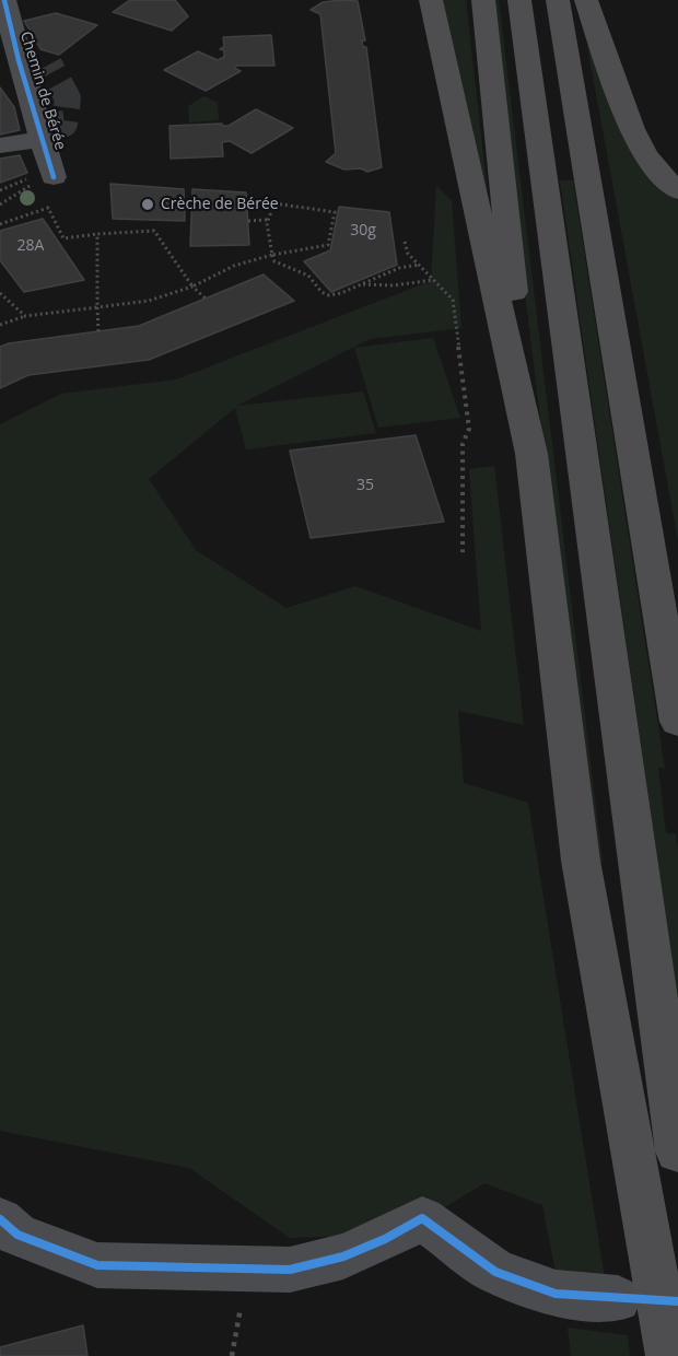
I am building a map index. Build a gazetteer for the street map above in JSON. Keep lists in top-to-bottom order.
{
  "streets": {
    "street": ["Chemin de Bérée"]
  },
  "places": ["Crèche de Bérée"],
  "house_numbers": ["30g", "28A", "35"]
}
